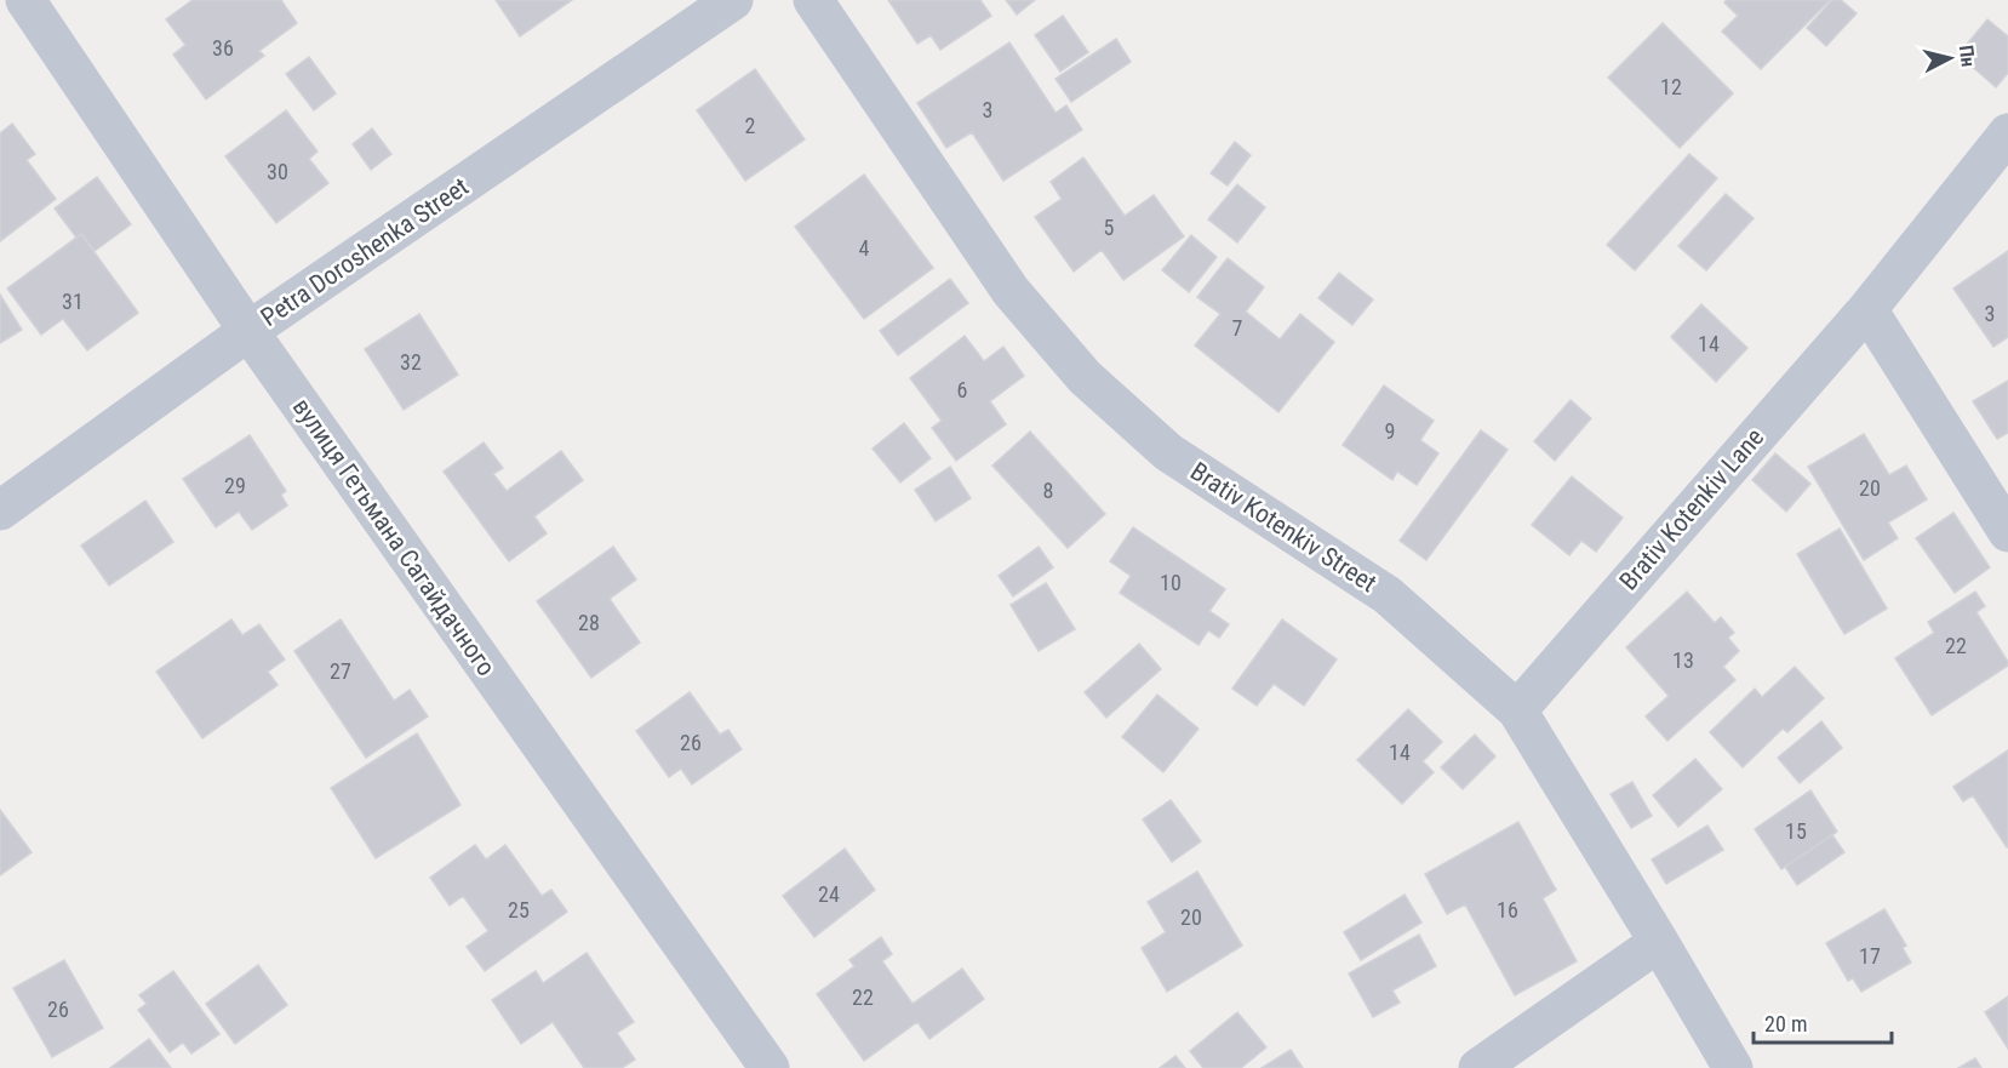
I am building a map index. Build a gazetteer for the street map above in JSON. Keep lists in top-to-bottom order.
{
  "streets": {
    "street": [
      "Petra Doroshenka Street",
      "Brativ Kotenkiv Lane",
      "Brativ Kotenkiv Street",
      "вулиця Гетьмана Сагайдачного"
    ]
  },
  "crossings": [
    ["Petra Doroshenka Street", "вулиця Гетьмана Сагайдачного"],
    ["Brativ Kotenkiv Lane", "Brativ Kotenkiv Street"]
  ],
  "house_numbers": [
    "36",
    "12",
    "3",
    "2",
    "30",
    "5",
    "4",
    "31",
    "3",
    "7",
    "14",
    "32",
    "6",
    "9",
    "29",
    "20",
    "8",
    "10",
    "28",
    "22",
    "13",
    "27",
    "26",
    "14",
    "15",
    "24",
    "25",
    "16",
    "20",
    "17",
    "22",
    "26"
  ],
  "scale_bar": "20 m",
  "north": "right"
}
